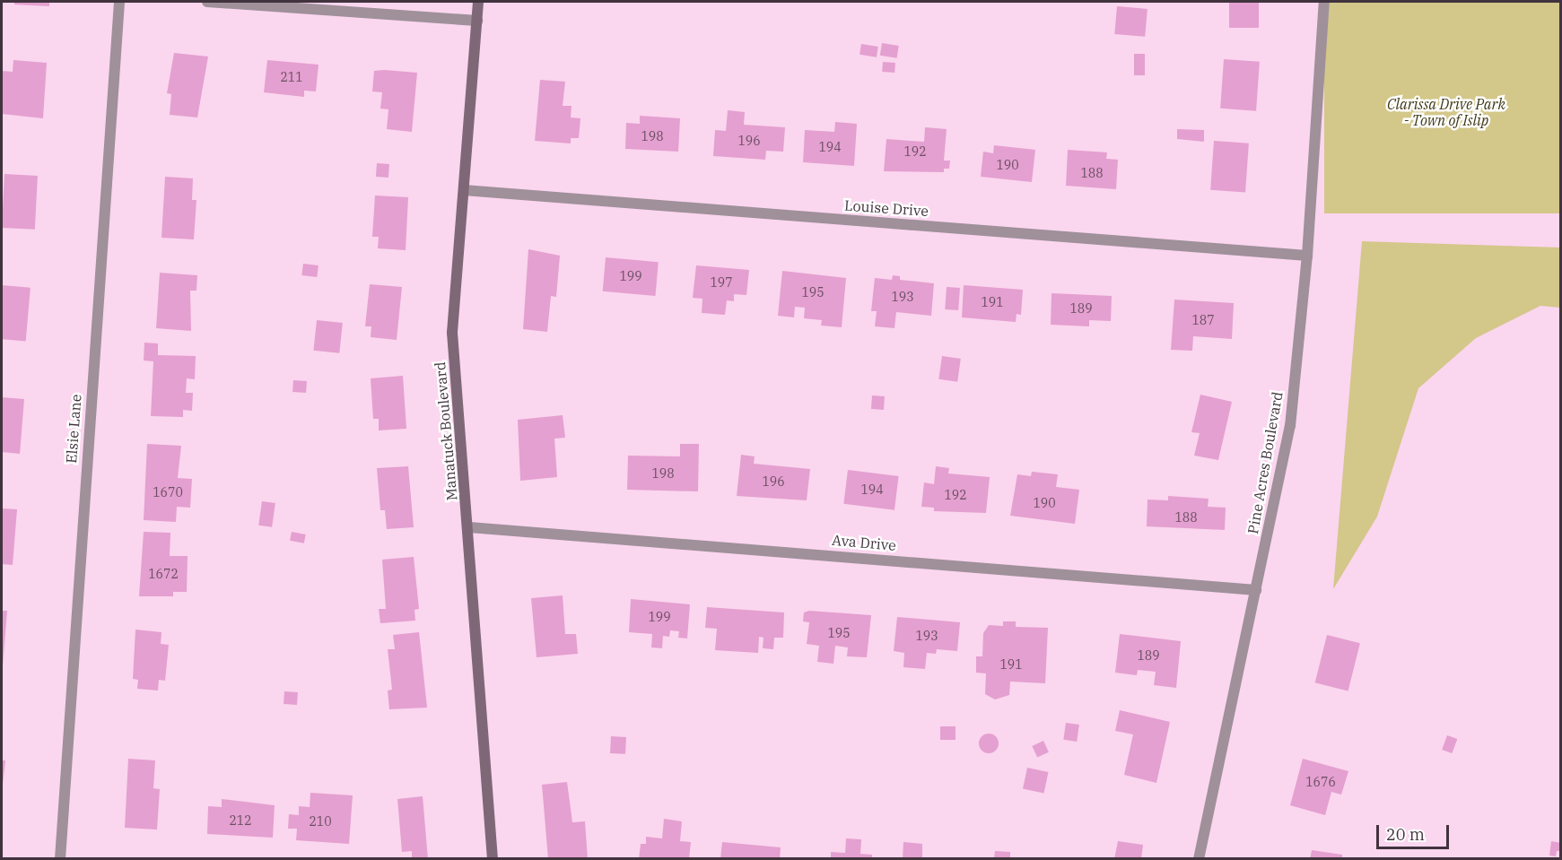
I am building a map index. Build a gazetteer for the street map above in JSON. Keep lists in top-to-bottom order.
{
  "streets": {
    "street": [
      "Louise Drive",
      "Elsie Lane",
      "Manatuck Boulevard",
      "Pine Acres Boulevard",
      "Ava Drive"
    ]
  },
  "crossings": [
    ["Louise Drive", "Manatuck Boulevard"],
    ["Louise Drive", "Pine Acres Boulevard"],
    ["Manatuck Boulevard", "Ava Drive"],
    ["Pine Acres Boulevard", "Ava Drive"]
  ],
  "parks": ["Clarissa Drive Park - Town of Islip"],
  "house_numbers": [
    "211",
    "198",
    "196",
    "194",
    "192",
    "190",
    "188",
    "199",
    "197",
    "195",
    "193",
    "191",
    "189",
    "187",
    "198",
    "196",
    "194",
    "1670",
    "192",
    "190",
    "188",
    "1672",
    "199",
    "195",
    "193",
    "189",
    "191",
    "1676",
    "212",
    "210"
  ],
  "scale_bar": "20 m"
}
